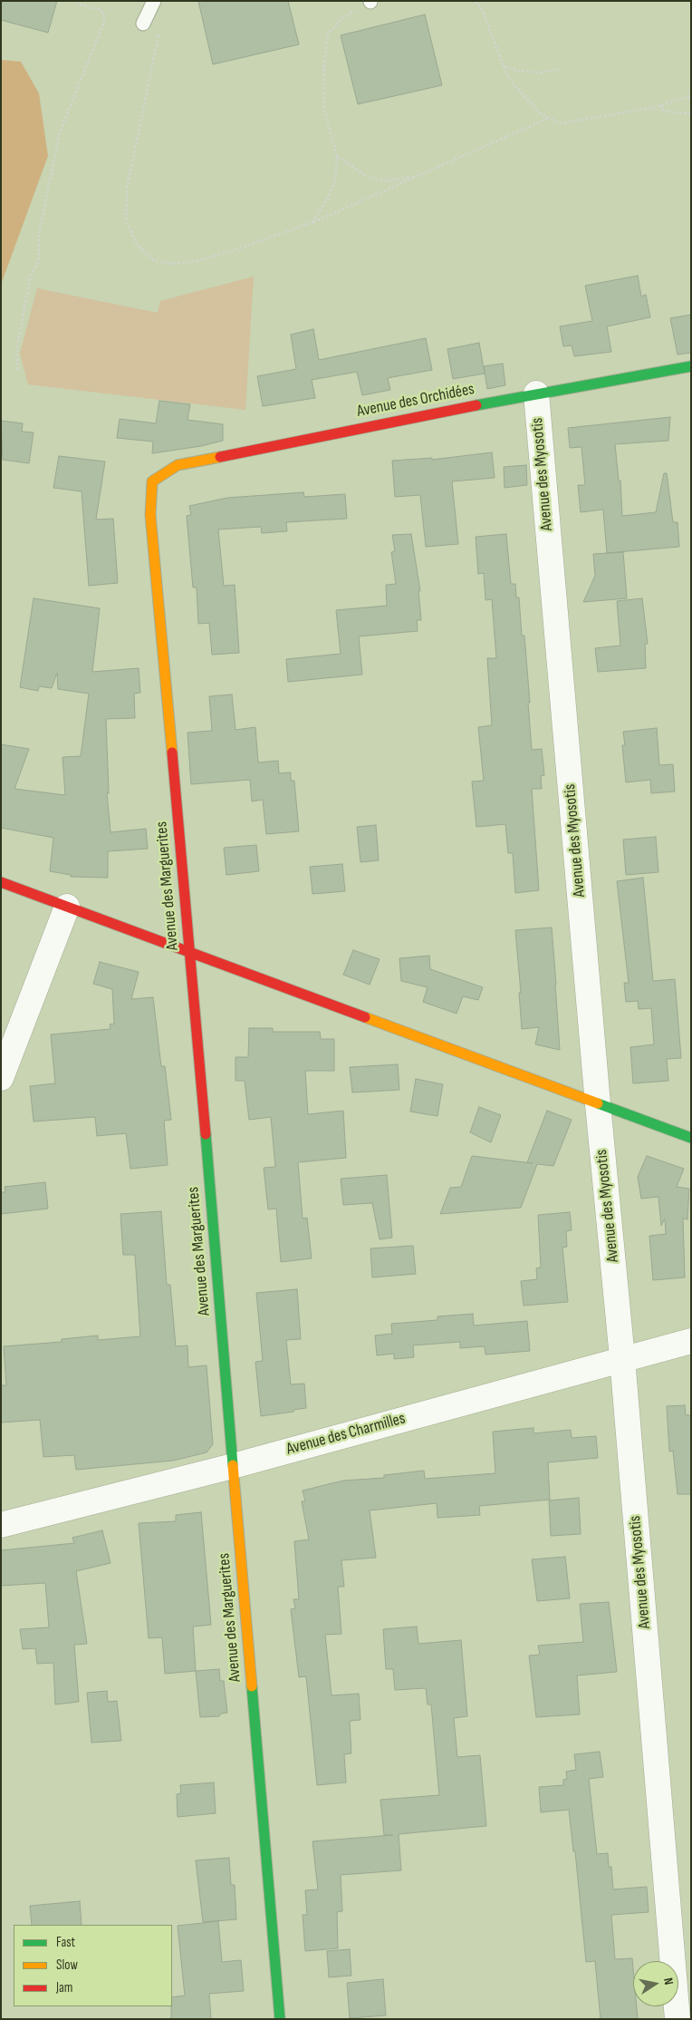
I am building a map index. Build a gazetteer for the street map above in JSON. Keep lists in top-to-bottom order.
{
  "streets": {
    "street": [
      "Avenue des Orchidées",
      "Avenue des Myosotis",
      "Avenue des Marguerites",
      "Avenue des Charmilles"
    ]
  },
  "crossings": [
    ["Avenue des Orchidées", "Avenue des Myosotis"],
    ["Avenue des Orchidées", "Avenue des Marguerites"],
    ["Avenue des Myosotis", "Avenue des Charmilles"],
    ["Avenue des Marguerites", "Avenue des Charmilles"]
  ],
  "legend": ["Fast", "Slow", "Jam"],
  "north": "right"
}
